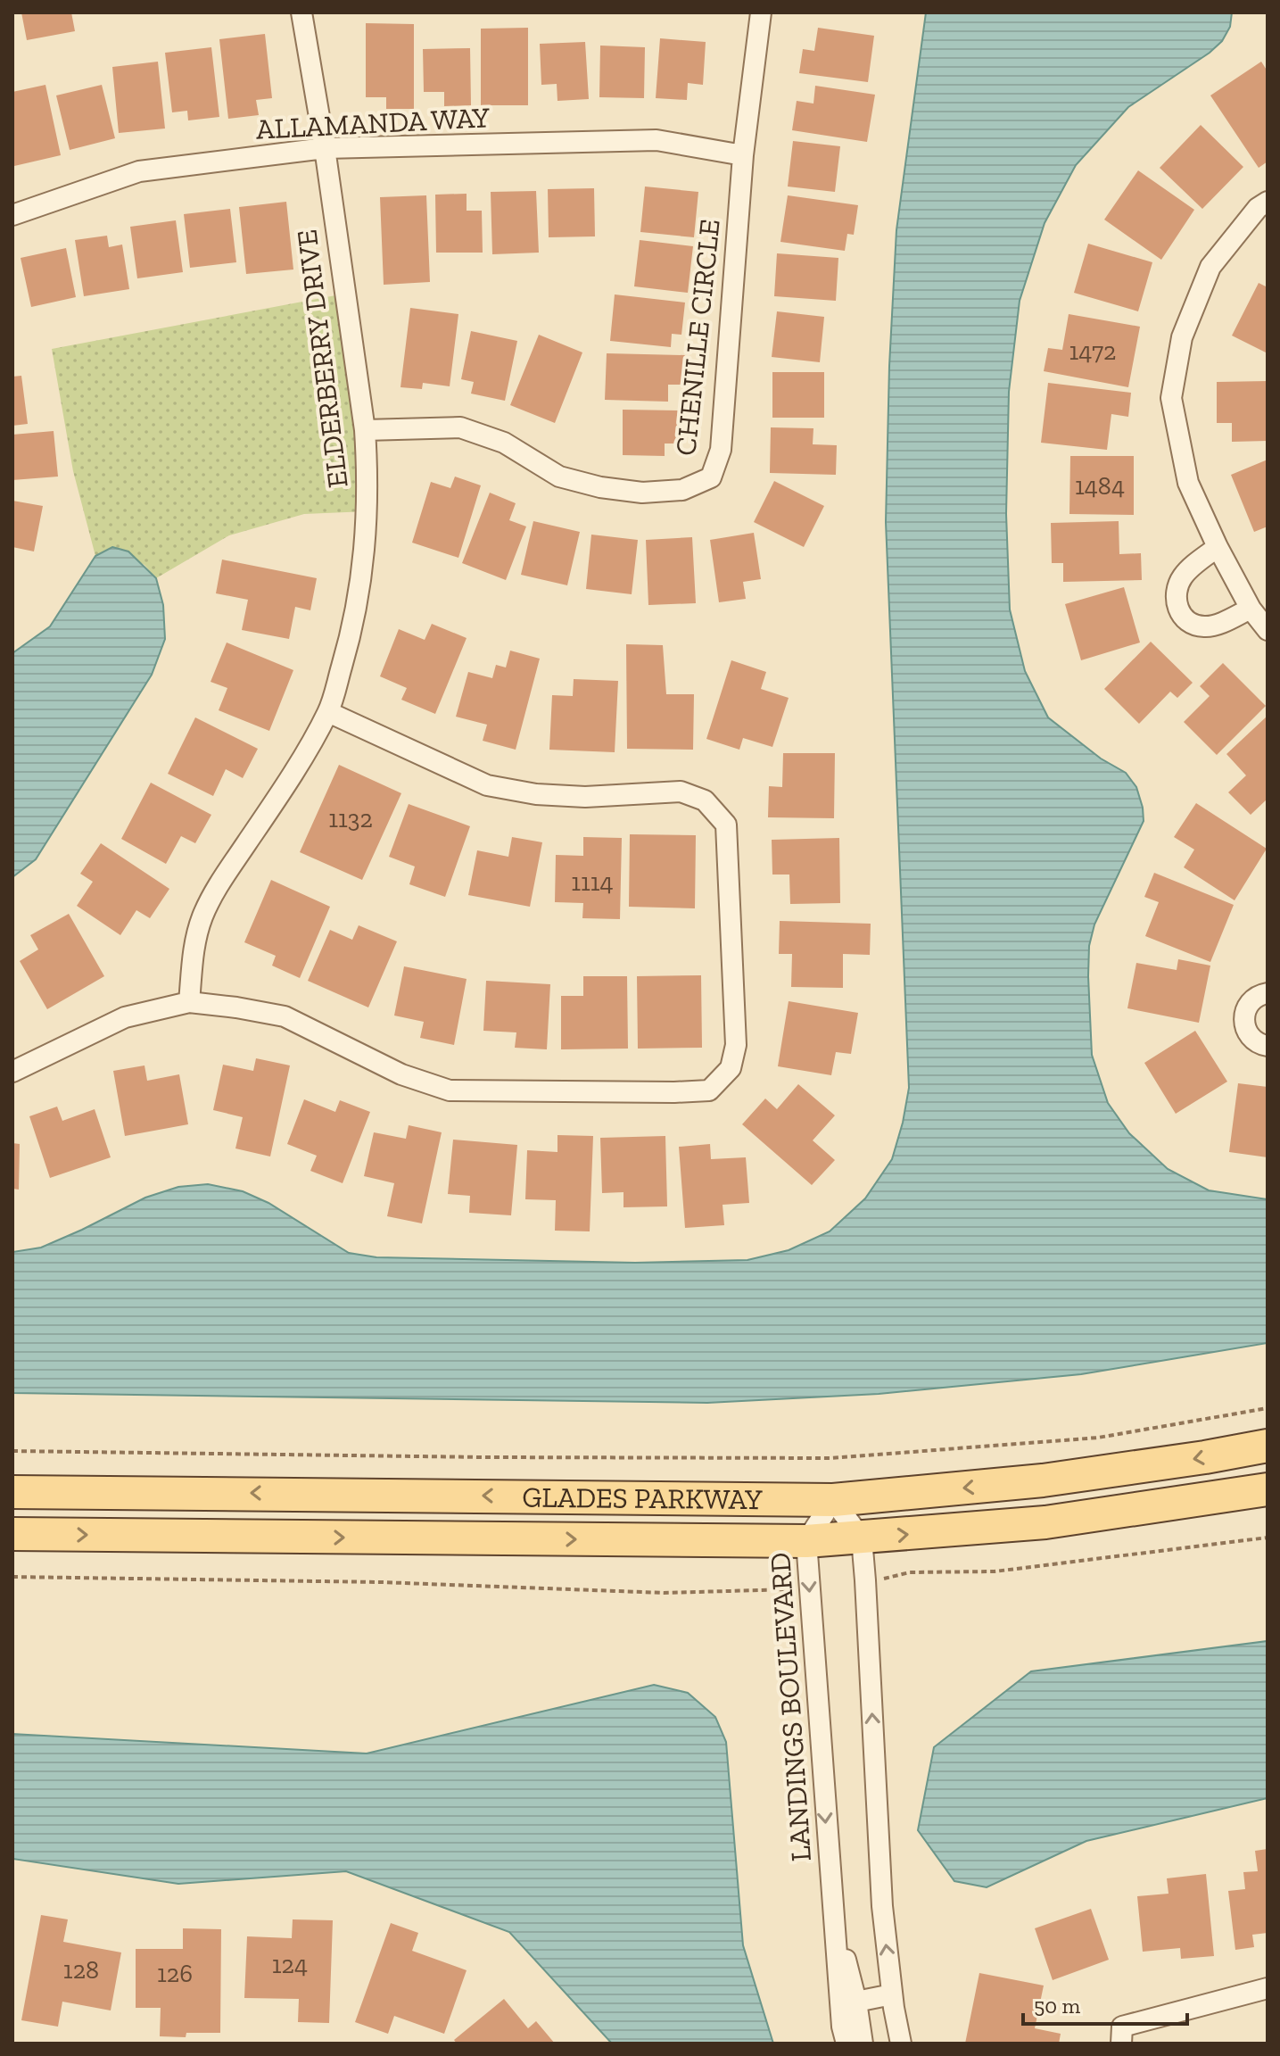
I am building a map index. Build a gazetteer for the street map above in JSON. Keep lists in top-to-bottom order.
{
  "streets": {
    "main road": ["GLADES PARKWAY"],
    "street": [
      "ALLAMANDA WAY",
      "CHENILLE CIRCLE",
      "ELDERBERRY DRIVE",
      "LANDINGS BOULEVARD"
    ]
  },
  "crossings": [
    ["ALLAMANDA WAY", "CHENILLE CIRCLE"],
    ["ALLAMANDA WAY", "ELDERBERRY DRIVE"],
    ["CHENILLE CIRCLE", "ELDERBERRY DRIVE"],
    ["GLADES PARKWAY", "LANDINGS BOULEVARD"]
  ],
  "house_numbers": [
    "1472",
    "1484",
    "1132",
    "1114",
    "124",
    "128",
    "126"
  ],
  "scale_bar": "50 m"
}
